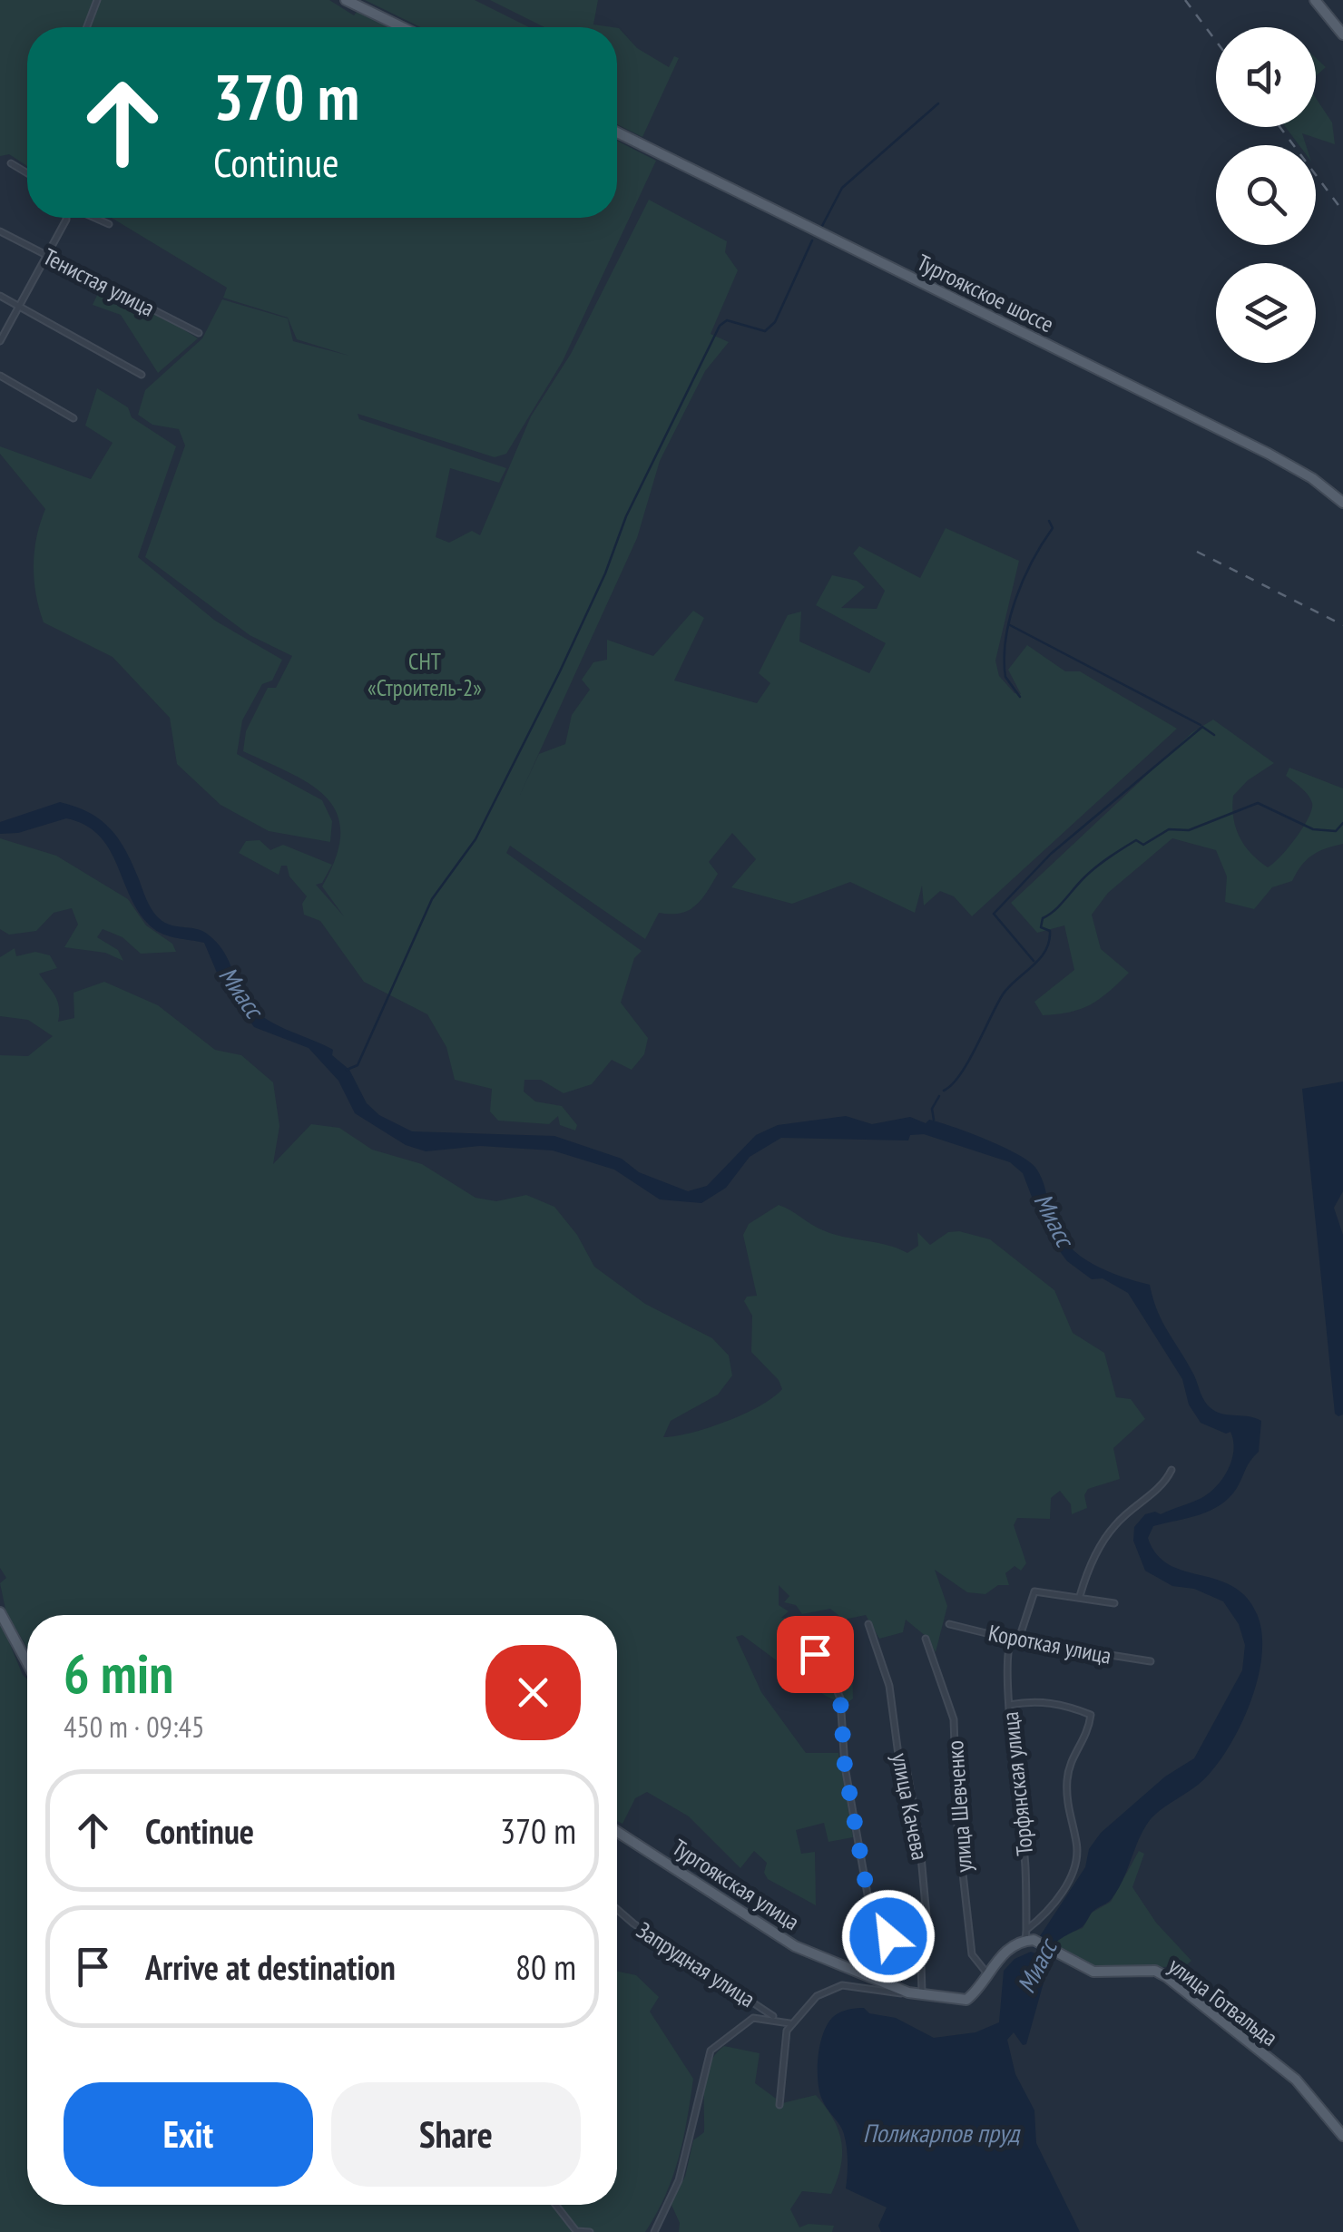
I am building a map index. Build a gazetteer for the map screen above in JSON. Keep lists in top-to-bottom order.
{
  "streets": {
    "main road": ["Тургоякское шоссе", "Тургоякская улица", "улица Готвальда"],
    "street": [
      "Тенистая улица",
      "Короткая улица",
      "Торфянская улица",
      "улица Качева",
      "улица Шевченко",
      "Запрудная улица"
    ]
  },
  "crossings": [
    ["Короткая улица", "Торфянская улица"],
    ["Торфянская улица", "Тургоякская улица"],
    ["Торфянская улица", "улица Готвальда"],
    ["улица Качева", "Тургоякская улица"],
    ["улица Шевченко", "Тургоякская улица"],
    ["Тургоякская улица", "улица Готвальда"]
  ],
  "water": ["Миасс", "Поликарпов пруд"],
  "parks": ["СНТ «Строитель-2»"],
  "page": {
    "turn": ["370 m", "Continue"],
    "heading": ["6 min", "450 m · 09:45"],
    "list": [
      {
        "name": "Continue",
        "value": "370 m"
      },
      {
        "name": "Arrive at destination",
        "value": "80 m"
      }
    ],
    "buttons": ["Exit", "Share"]
  }
}
